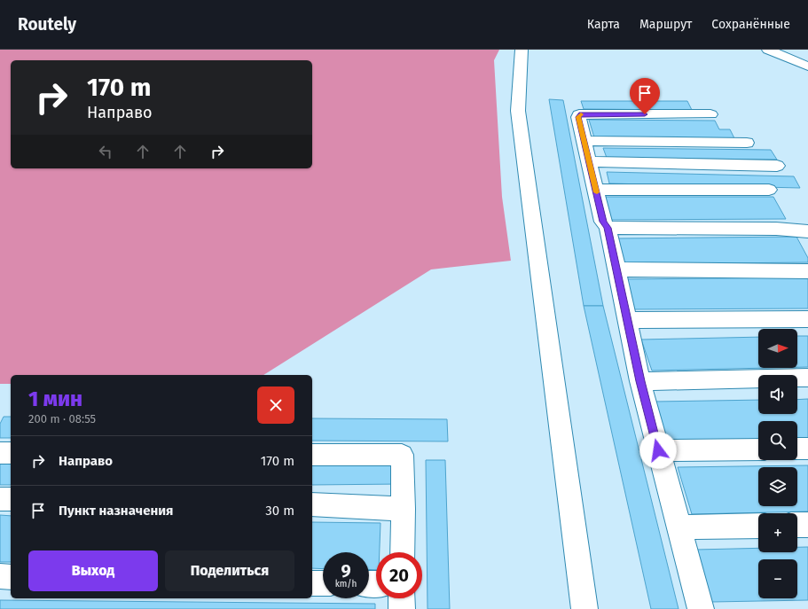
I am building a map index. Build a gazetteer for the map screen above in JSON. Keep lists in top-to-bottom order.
{
  "north": "right",
  "page": {
    "header": "Routely",
    "nav": ["Карта", "Маршрут", "Сохранённые"],
    "turn": ["170 m", "Направо"],
    "map_buttons": ["+", "−"],
    "heading": ["1 мин", "200 m · 08:55"],
    "list": [
      {
        "name": "Направо",
        "value": "170 m"
      },
      {
        "name": "Пункт назначения",
        "value": "30 m"
      }
    ],
    "buttons": ["Выход", "Поделиться"],
    "speed": "9 km/h",
    "limit": "20"
  }
}
